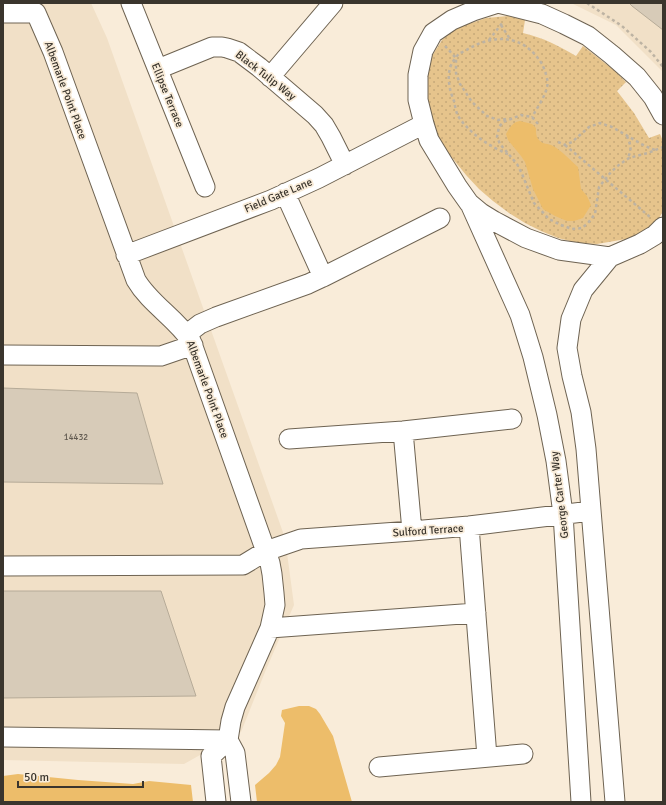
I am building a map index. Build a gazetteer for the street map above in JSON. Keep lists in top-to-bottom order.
{
  "streets": {
    "street": [
      "Black Tulip Way",
      "Albemarle Point Place",
      "Ellipse Terrace",
      "Field Gate Lane",
      "George Carter Way",
      "Sulford Terrace"
    ]
  },
  "crossings": [
    ["Black Tulip Way", "Ellipse Terrace"],
    ["Black Tulip Way", "Field Gate Lane"],
    ["Albemarle Point Place", "Field Gate Lane"],
    ["Albemarle Point Place", "Sulford Terrace"],
    ["Field Gate Lane", "George Carter Way"],
    ["George Carter Way", "Sulford Terrace"]
  ],
  "house_numbers": ["14432"],
  "scale_bar": "50 m"
}
